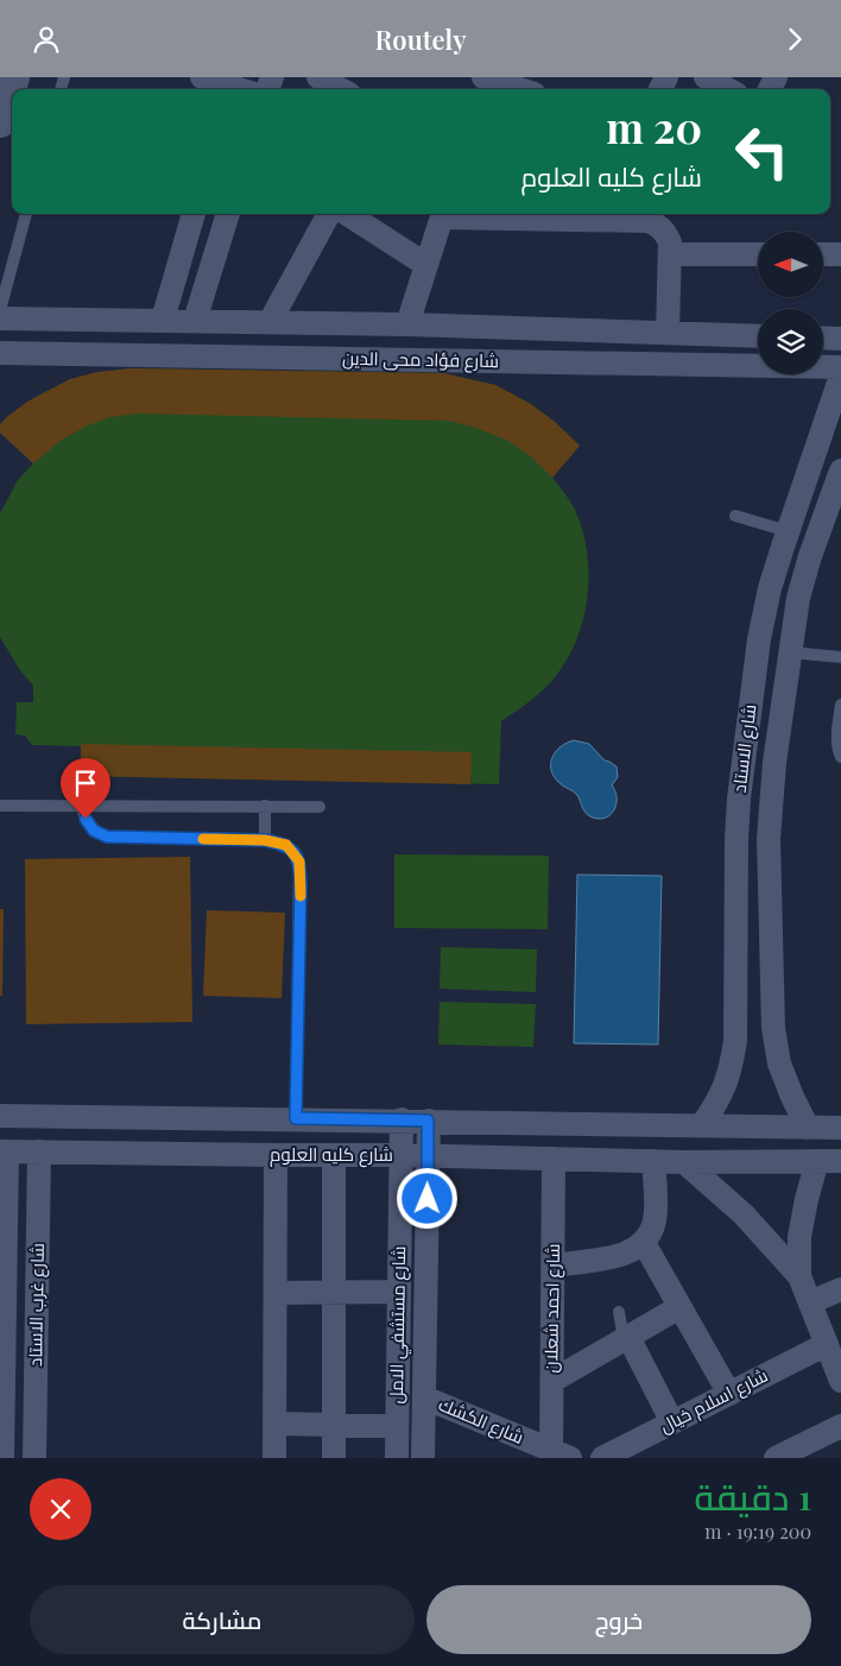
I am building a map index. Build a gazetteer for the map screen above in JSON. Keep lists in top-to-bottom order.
{
  "streets": {
    "street": [
      "شارع فؤاد محى الدين",
      "شارع الاستاد",
      "شارع كليه العلوم",
      "شارع غرب الاستاد",
      "شارع احمد شعلان",
      "شارع مستشفي الامل",
      "شارع اسلام خيال",
      "شارع الكشك"
    ]
  },
  "crossings": [
    ["شارع الاستاد", "شارع كليه العلوم"],
    ["شارع كليه العلوم", "شارع غرب الاستاد"],
    ["شارع كليه العلوم", "شارع احمد شعلان"],
    ["شارع كليه العلوم", "شارع مستشفي الامل"],
    ["شارع احمد شعلان", "شارع الكشك"],
    ["شارع مستشفي الامل", "شارع الكشك"]
  ],
  "north": "left",
  "page": {
    "header": "Routely",
    "turn": ["20 m", "شارع كليه العلوم"],
    "heading": ["1 دقيقة", "200 m · 19:19"],
    "buttons": ["خروج", "مشاركة"]
  }
}
